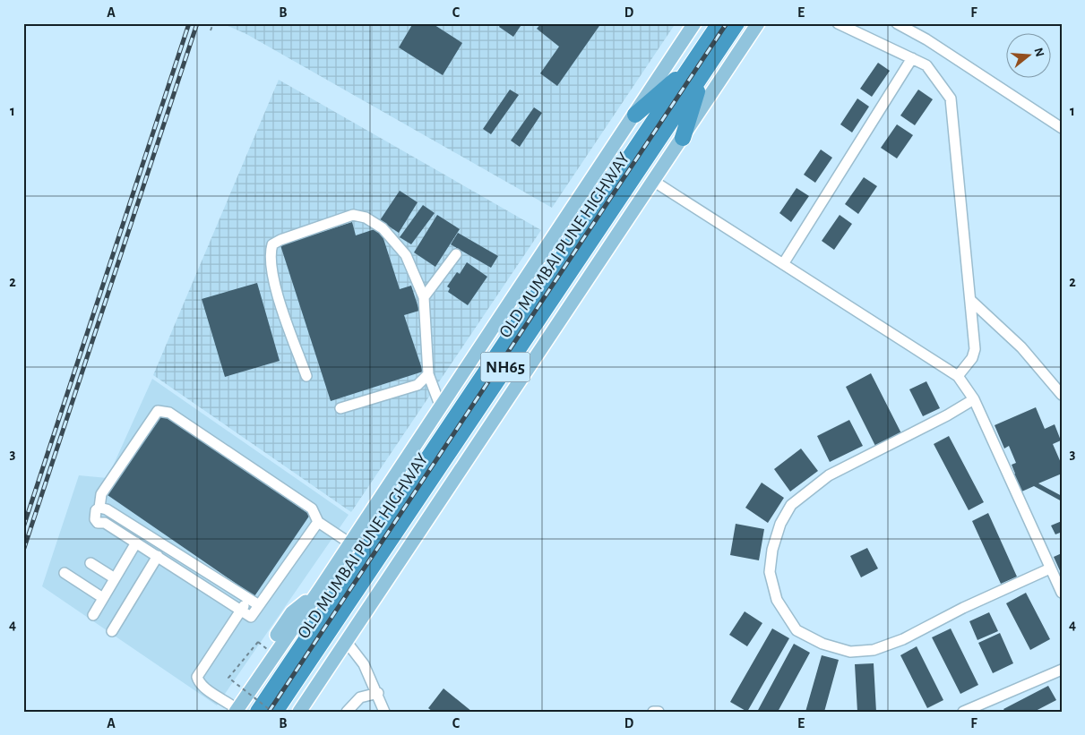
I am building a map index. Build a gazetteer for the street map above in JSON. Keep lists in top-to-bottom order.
{
  "streets": {
    "highway": ["OLD MUMBAI PUNE HIGHWAY", "NH65"]
  },
  "north": "right",
  "grid": {
    "columns": [
      "A",
      "B",
      "C",
      "D",
      "E",
      "F"
    ],
    "rows": [
      "1",
      "2",
      "3",
      "4"
    ]
  }
}
